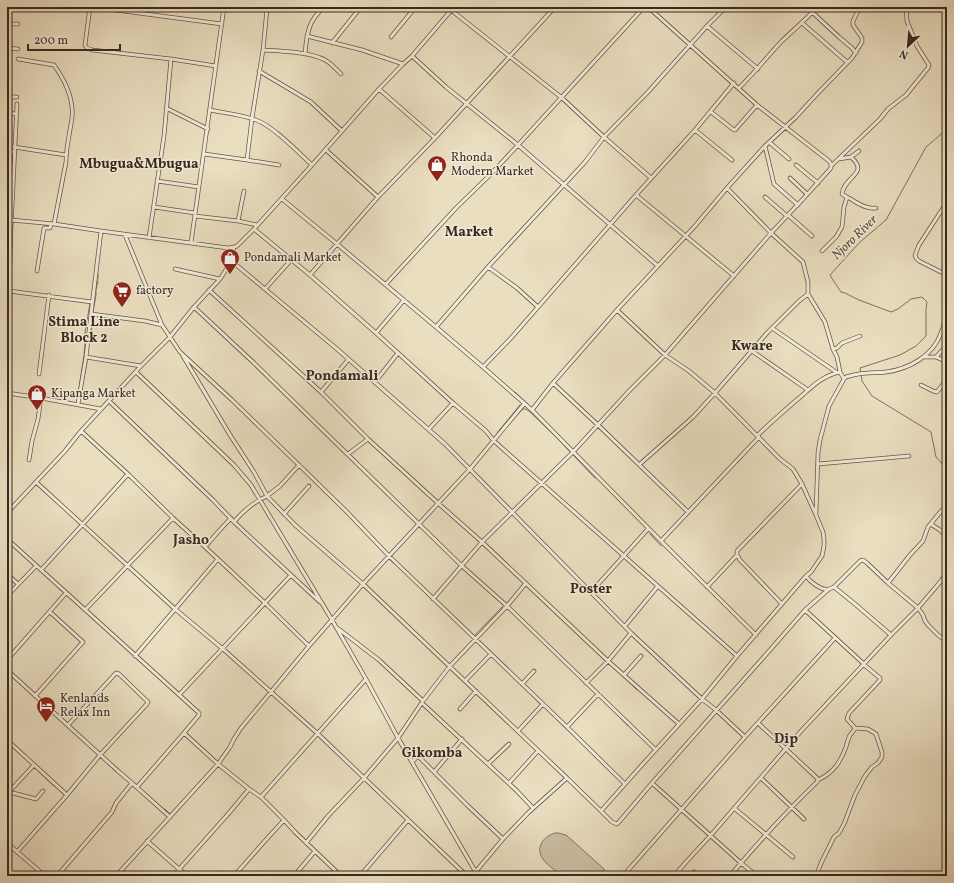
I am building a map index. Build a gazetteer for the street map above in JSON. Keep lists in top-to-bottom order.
{
  "districts": [
    "Mbugua&Mbugua",
    "Market",
    "Stima Line Block 2",
    "Kware",
    "Pondamali",
    "Jasho",
    "Poster",
    "Dip",
    "Gikomba"
  ],
  "water": ["Njoro River"],
  "places": {
    "shop": ["Rhonda Modern Market", "Pondamali Market", "Kipanga Market"],
    "supermarket": ["factory"],
    "hotel": ["Kenlands Relax Inn"]
  },
  "scale_bar": "200 m",
  "north": "bottom left"
}
